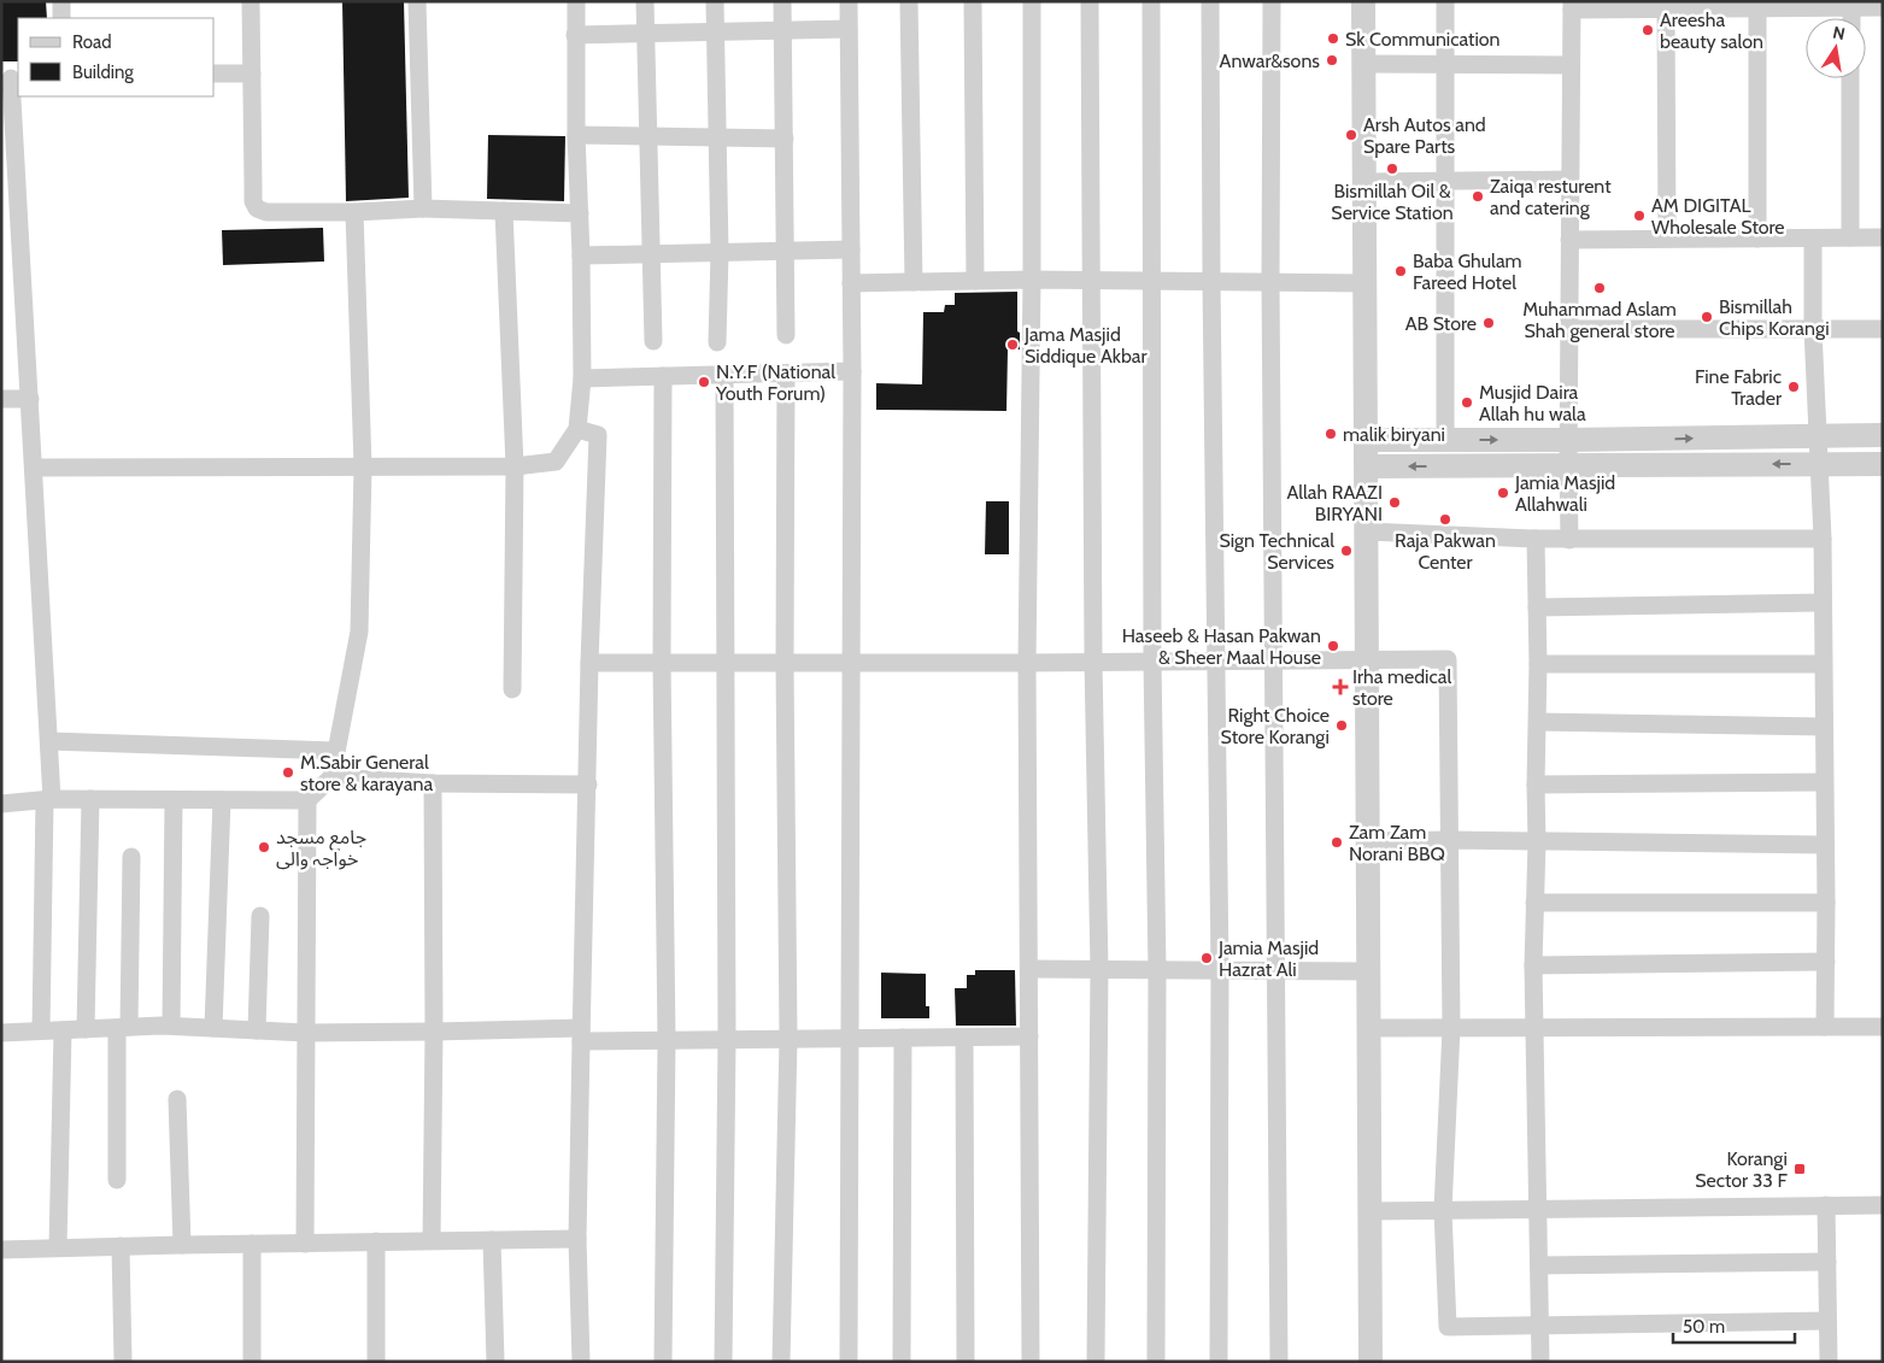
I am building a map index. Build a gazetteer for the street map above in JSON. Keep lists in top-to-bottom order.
{
  "places": {
    "other": [
      "Areesha beauty salon",
      "Sk Communication",
      "Anwar&sons",
      "Arsh Autos and Spare Parts",
      "Bismillah Oil & Service Station",
      "Zaiqa resturent and catering",
      "AM DIGITAL Wholesale Store",
      "Baba Ghulam Fareed Hotel",
      "Muhammad Aslam Shah general store",
      "Bismillah Chips Korangi",
      "AB Store",
      "Jama Masjid Siddique Akbar",
      "N.Y.F (National Youth Forum)",
      "Fine Fabric Trader",
      "Musjid Daira Allah hu wala",
      "malik biryani",
      "Jamia Masjid Allahwali",
      "Allah RAAZI BIRYANI",
      "Raja Pakwan Center",
      "Sign Technical Services",
      "Haseeb & Hasan Pakwan & Sheer Maal House",
      "Right Choice Store Korangi",
      "M.Sabir General store & karayana",
      "Zam Zam Norani BBQ",
      "جامع مسجد خواجہ والی",
      "Jamia Masjid Hazrat Ali"
    ],
    "health": ["Irha medical store"],
    "transit": ["Korangi Sector 33 F"]
  },
  "legend": ["Road", "Building"],
  "scale_bar": "50 m",
  "north": "top"
}
